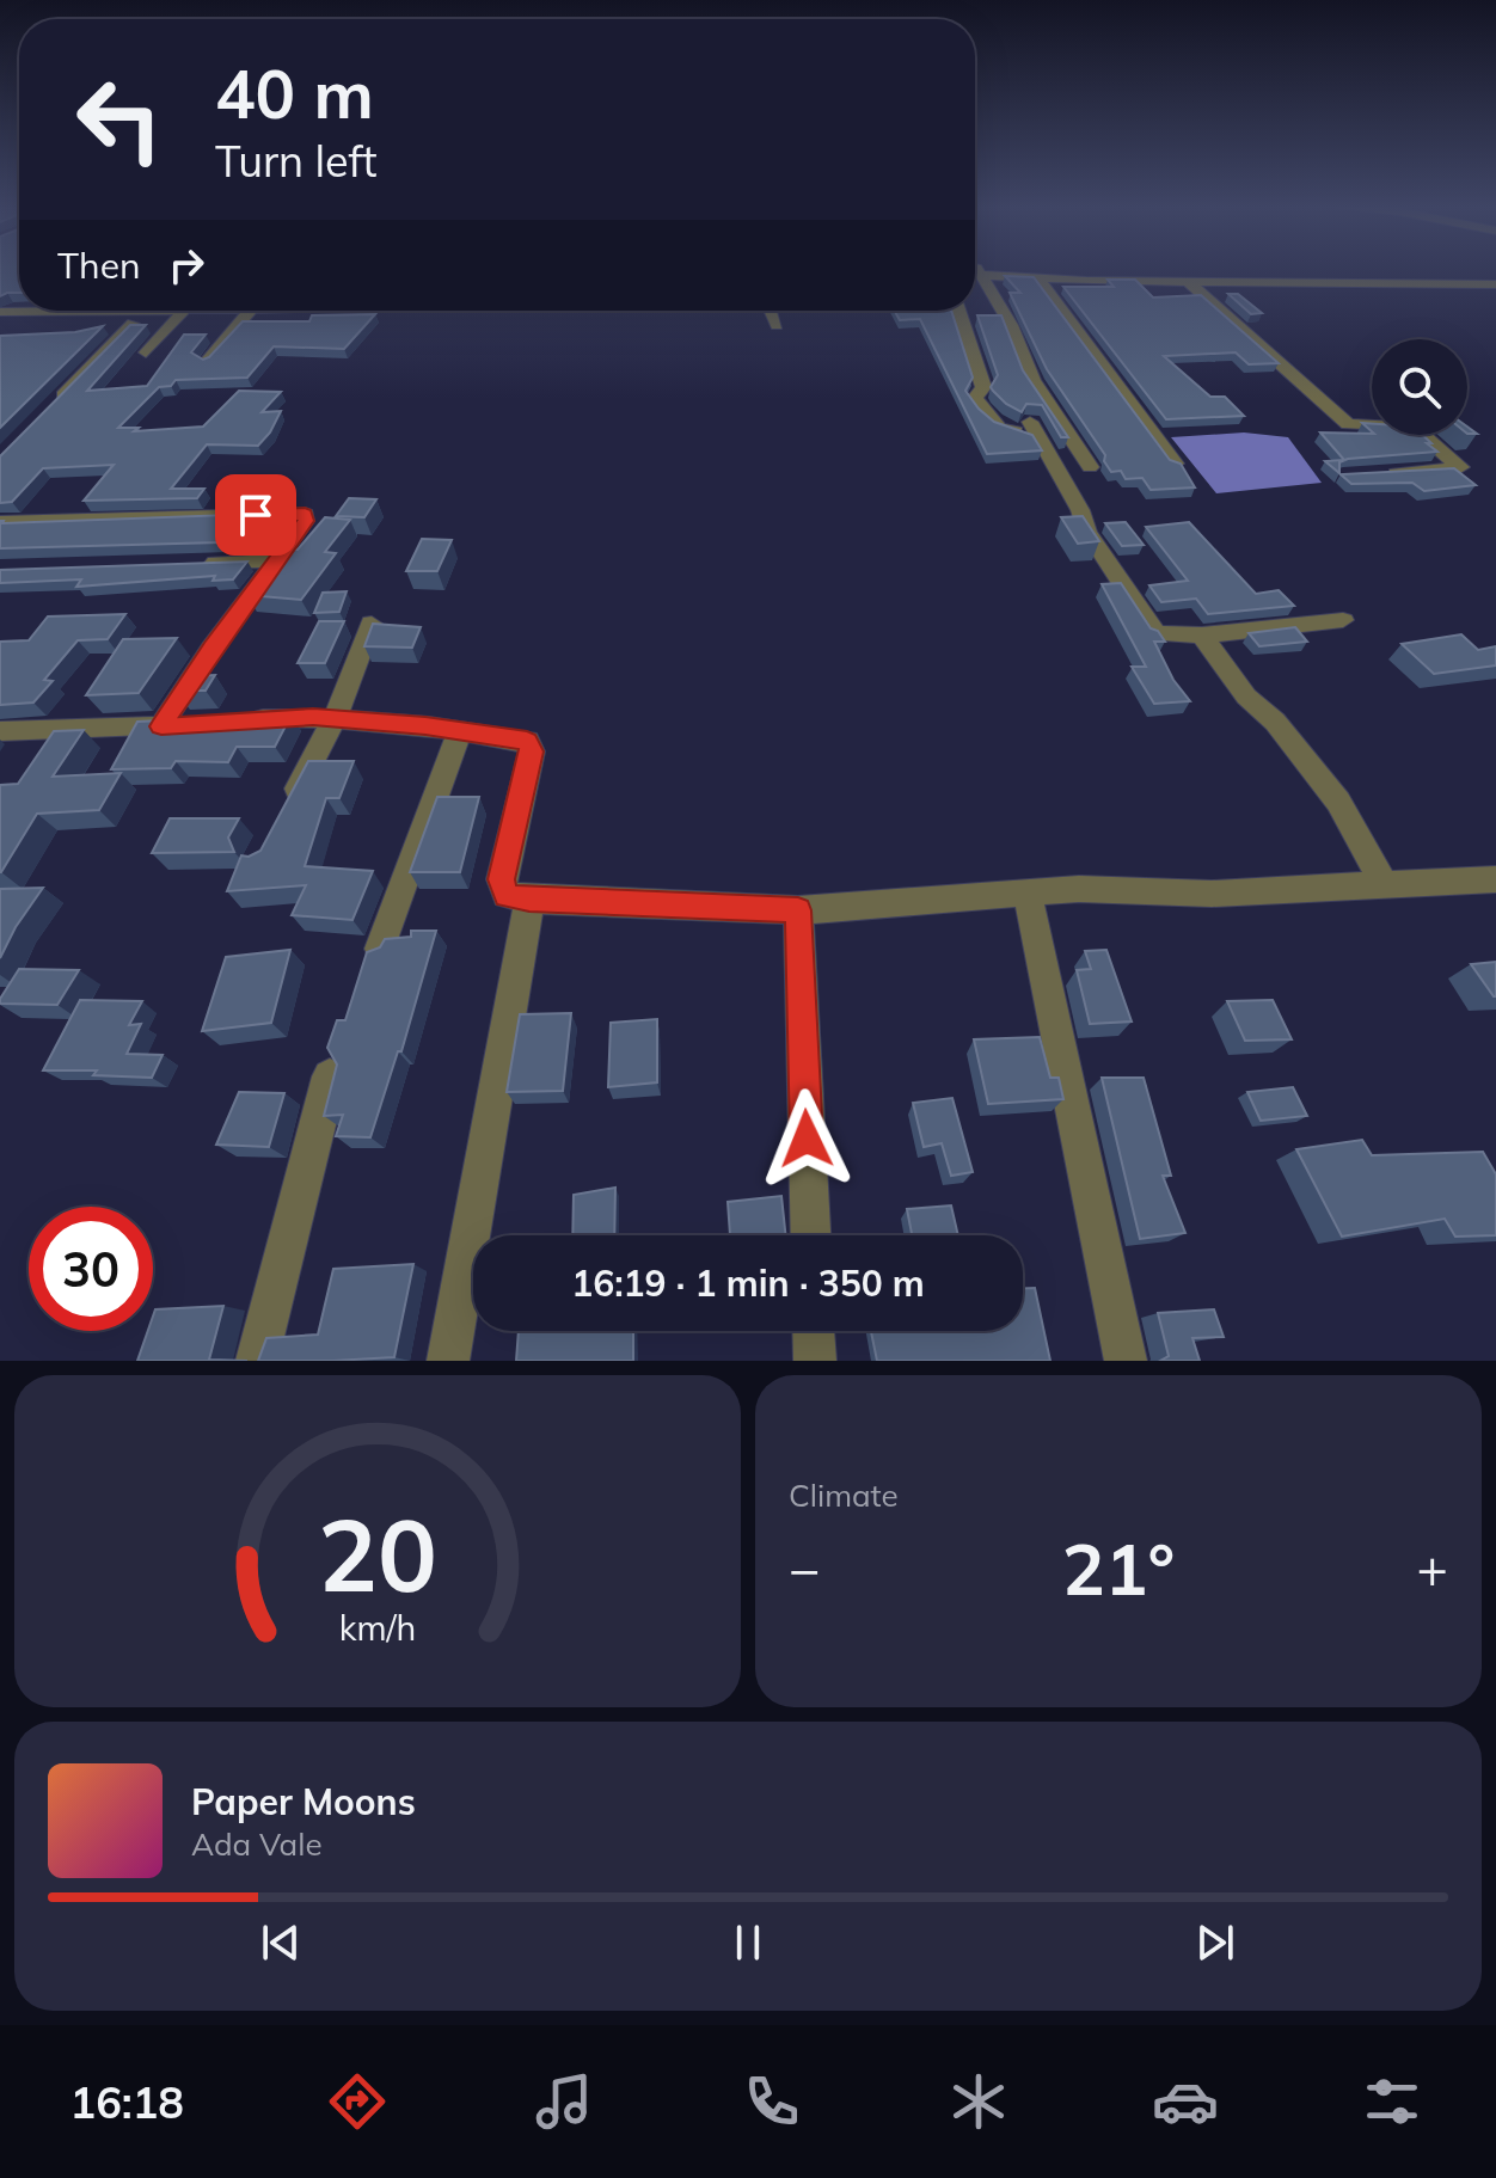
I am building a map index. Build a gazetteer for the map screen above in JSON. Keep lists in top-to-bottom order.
{
  "page": {
    "turn": ["40 m", "Turn left"],
    "then": "Then",
    "limit": "30",
    "trip": "16:19 · 1 min · 350 m",
    "tile": "Climate",
    "heat": ["−", "21°", "+"],
    "song": ["Paper Moons", "Ada Vale"],
    "tabs": "16:18",
    "gauge": ["20", "km/h"]
  }
}
